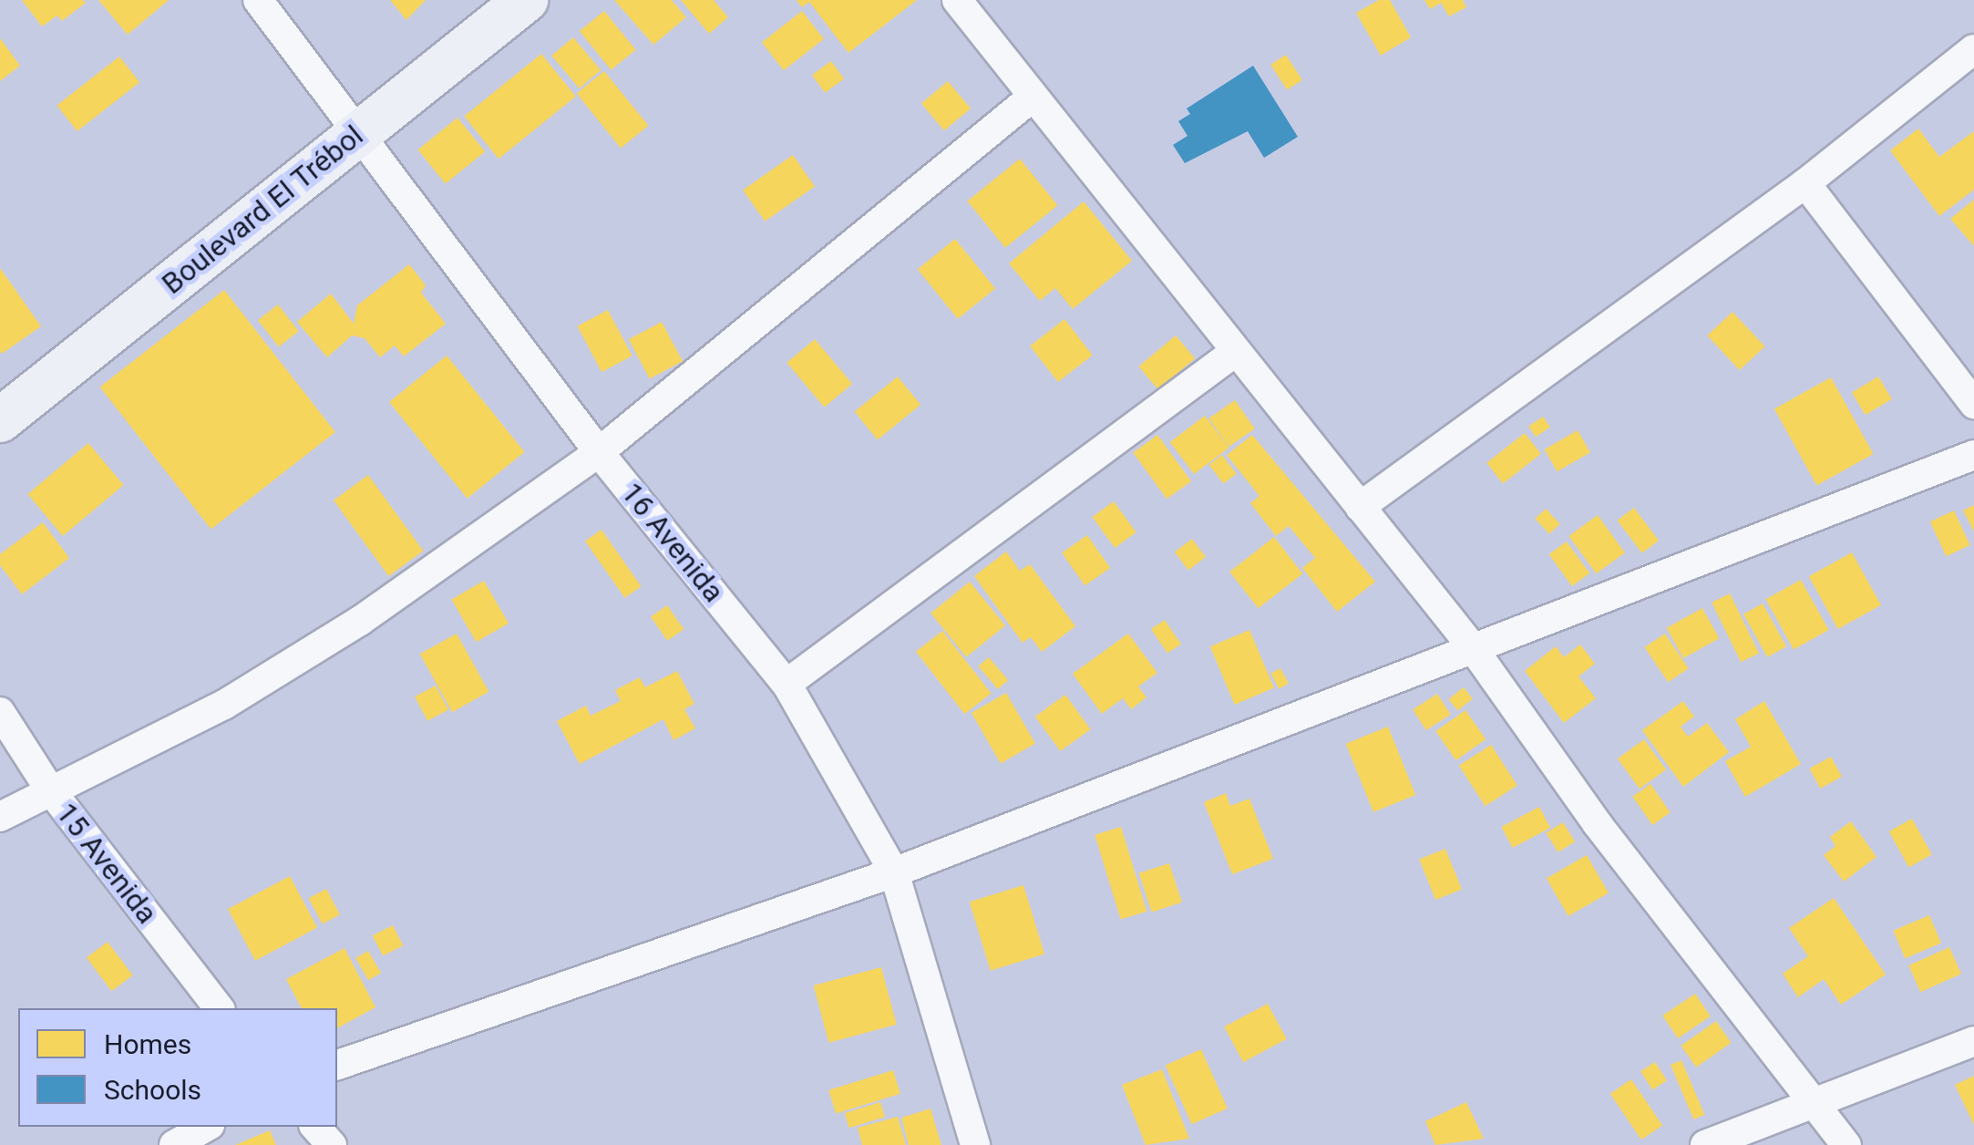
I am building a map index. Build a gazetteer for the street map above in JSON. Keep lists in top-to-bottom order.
{
  "streets": {
    "main road": ["Boulevard El Trébol"],
    "street": ["16 Avenida", "15 Avenida"]
  },
  "crossings": [
    ["Boulevard El Trébol", "16 Avenida"]
  ],
  "legend": ["Homes", "Schools"]
}
